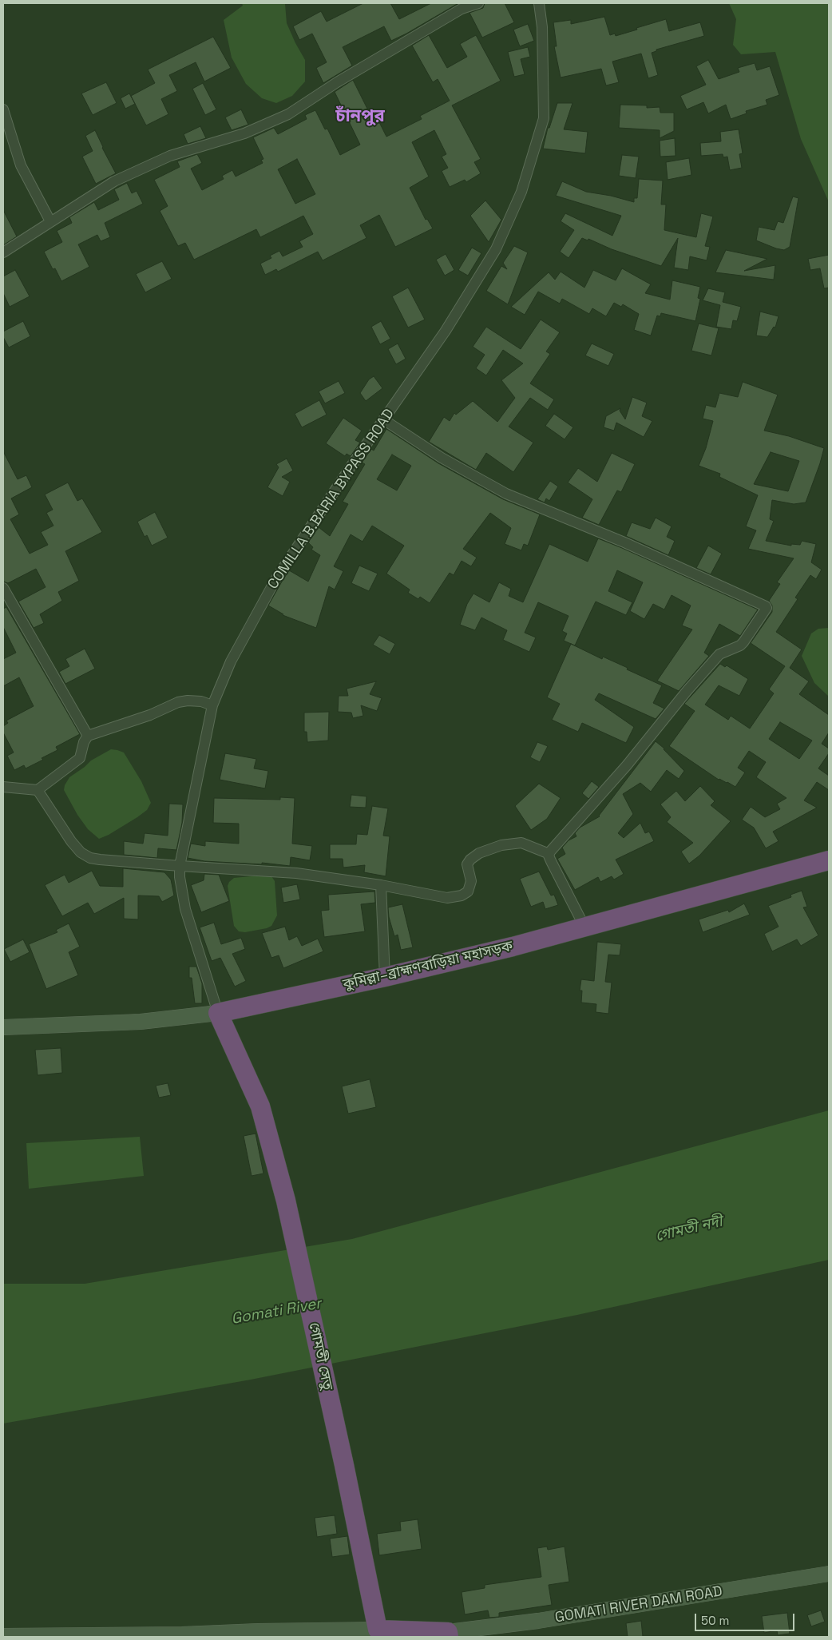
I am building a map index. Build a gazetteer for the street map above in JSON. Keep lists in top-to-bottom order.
{
  "streets": {
    "highway": ["কুমিল্লা–ব্রাহ্মণবাড়িয়া মহাসড়ক", "গোমতী সেতু"],
    "main road": ["GOMATI RIVER DAM ROAD"],
    "street": ["COMILLA B.BARIA BYPASS ROAD"]
  },
  "crossings": [
    ["COMILLA B.BARIA BYPASS ROAD", "কুমিল্লা–ব্রাহ্মণবাড়িয়া মহাসড়ক"],
    ["COMILLA B.BARIA BYPASS ROAD", "গোমতী সেতু"],
    ["কুমিল্লা–ব্রাহ্মণবাড়িয়া মহাসড়ক", "গোমতী সেতু"]
  ],
  "districts": ["চাঁনপুর"],
  "water": ["গোমতী নদী", "Gomati River"],
  "scale_bar": "50 m"
}
